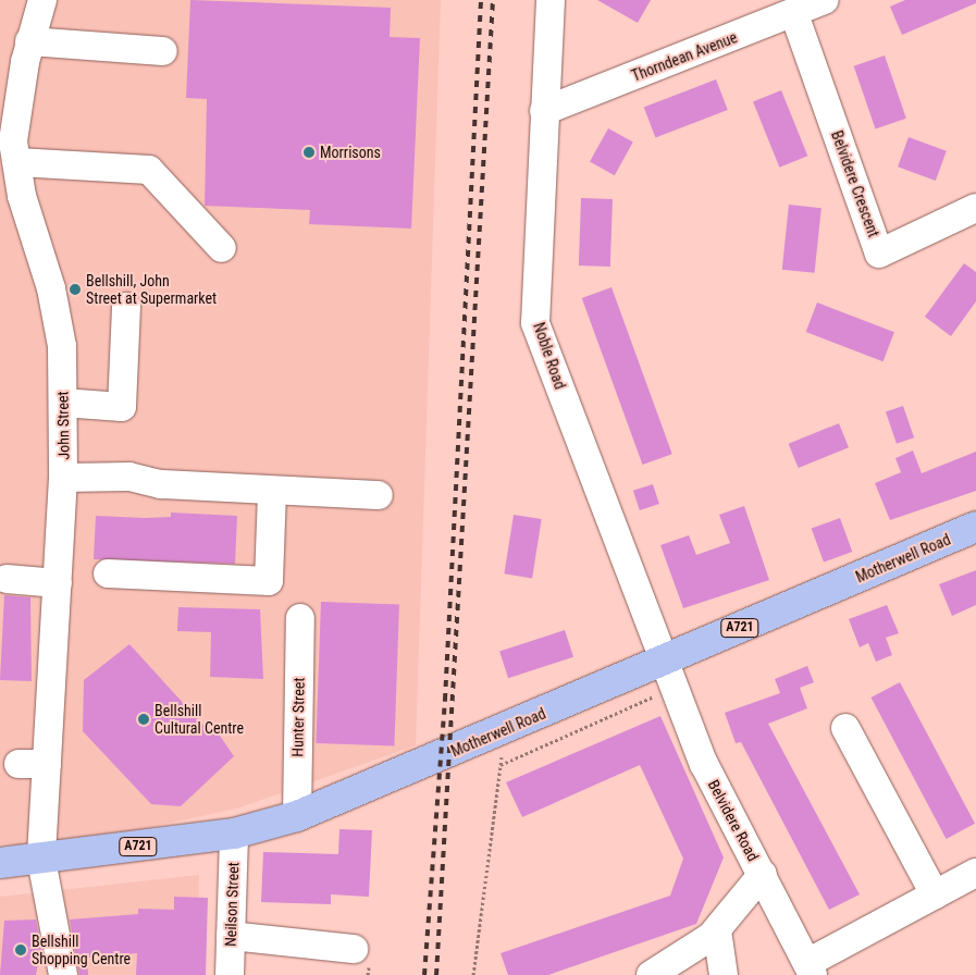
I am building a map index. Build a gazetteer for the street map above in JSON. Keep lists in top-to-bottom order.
{
  "streets": {
    "main road": ["Motherwell Road", "A721"],
    "street": [
      "Thorndean Avenue",
      "Belvidere Crescent",
      "Noble Road",
      "John Street",
      "Hunter Street",
      "Belvidere Road",
      "Neilson Street"
    ]
  },
  "crossings": [
    ["Thorndean Avenue", "Belvidere Crescent"],
    ["Thorndean Avenue", "Noble Road"],
    ["Noble Road", "Motherwell Road"],
    ["Noble Road", "Belvidere Road"],
    ["John Street", "Motherwell Road"],
    ["Motherwell Road", "Hunter Street"],
    ["Motherwell Road", "Belvidere Road"],
    ["Motherwell Road", "Neilson Street"]
  ],
  "places": [
    "Morrisons",
    "Bellshill, John Street at Supermarket",
    "Bellshill Cultural Centre",
    "Bellshill Shopping Centre"
  ]
}
